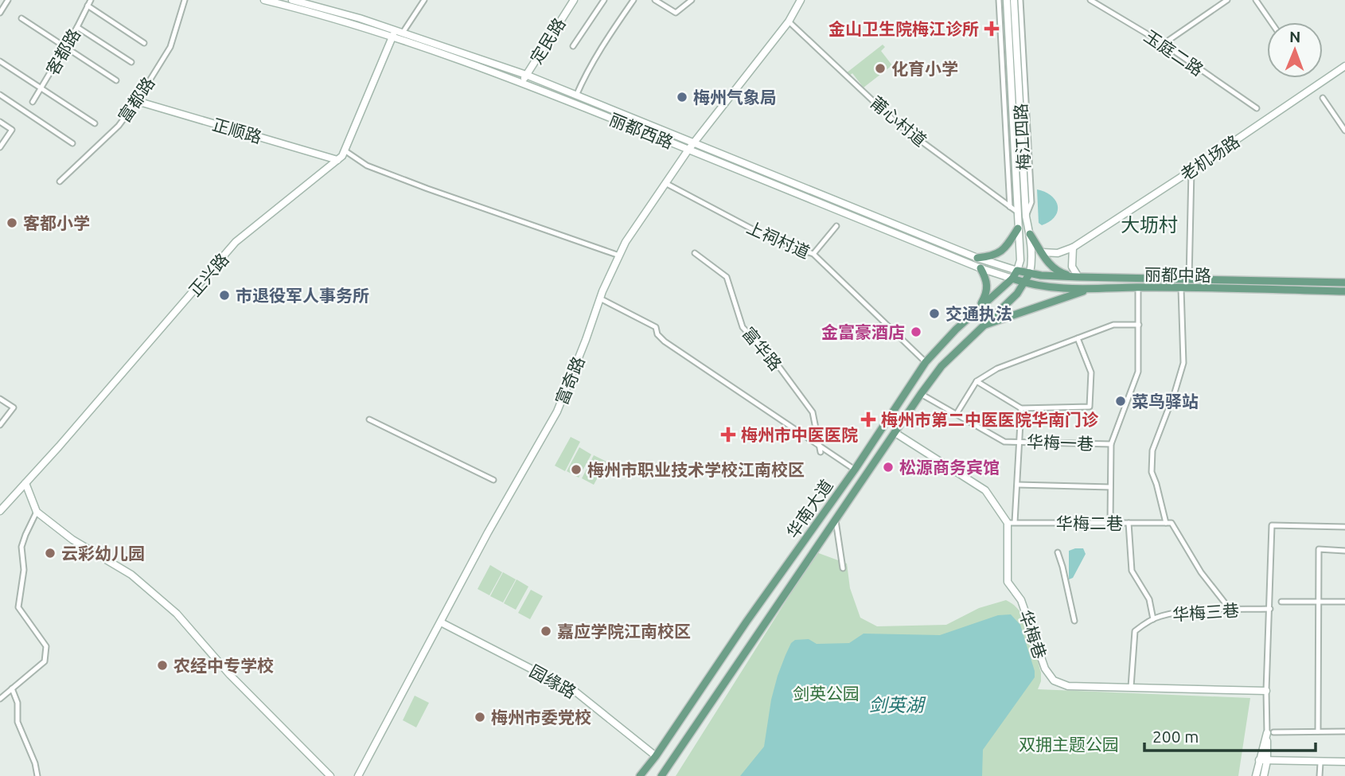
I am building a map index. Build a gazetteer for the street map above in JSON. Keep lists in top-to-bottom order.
{
  "streets": {
    "main road": ["丽都中路", "华南大道"],
    "street": [
      "定民路",
      "客都路",
      "玉庭二路",
      "富都路",
      "莆心村道",
      "正顺路",
      "丽都西路",
      "梅江四路",
      "老机场路",
      "上祠村道",
      "正兴路",
      "富华路",
      "富奇路",
      "华梅一巷",
      "华梅二巷",
      "华梅三巷",
      "华梅巷",
      "园缘路"
    ]
  },
  "crossings": [
    ["定民路", "丽都西路"],
    ["富都路", "正顺路"],
    ["莆心村道", "梅江四路"],
    ["莆心村道", "富奇路"],
    ["正顺路", "正兴路"],
    ["丽都西路", "梅江四路"],
    ["丽都西路", "正兴路"],
    ["丽都西路", "丽都中路"],
    ["丽都西路", "富奇路"],
    ["丽都西路", "华南大道"],
    ["梅江四路", "丽都中路"],
    ["梅江四路", "华南大道"],
    ["上祠村道", "富奇路"],
    ["上祠村道", "华南大道"],
    ["丽都中路", "华南大道"],
    ["富奇路", "园缘路"],
    ["华梅一巷", "华南大道"],
    ["华南大道", "园缘路"],
    ["华梅二巷", "华梅巷"],
    ["华梅三巷", "华梅巷"]
  ],
  "districts": ["大坜村"],
  "water": ["剑英湖"],
  "parks": ["剑英公园", "双拥主题公园"],
  "places": {
    "health": ["金山卫生院梅江诊所", "梅州市第二中医医院华南门诊", "梅州市中医医院"],
    "other": [
      "化育小学",
      "梅州气象局",
      "客都小学",
      "市退役军人事务所",
      "交通执法",
      "金富豪酒店",
      "菜鸟驿站",
      "松源商务宾馆",
      "梅州市职业技术学校江南校区",
      "云彩幼儿园",
      "嘉应学院江南校区",
      "农经中专学校",
      "梅州市委党校"
    ]
  },
  "scale_bar": "200 m",
  "north": "top"
}
